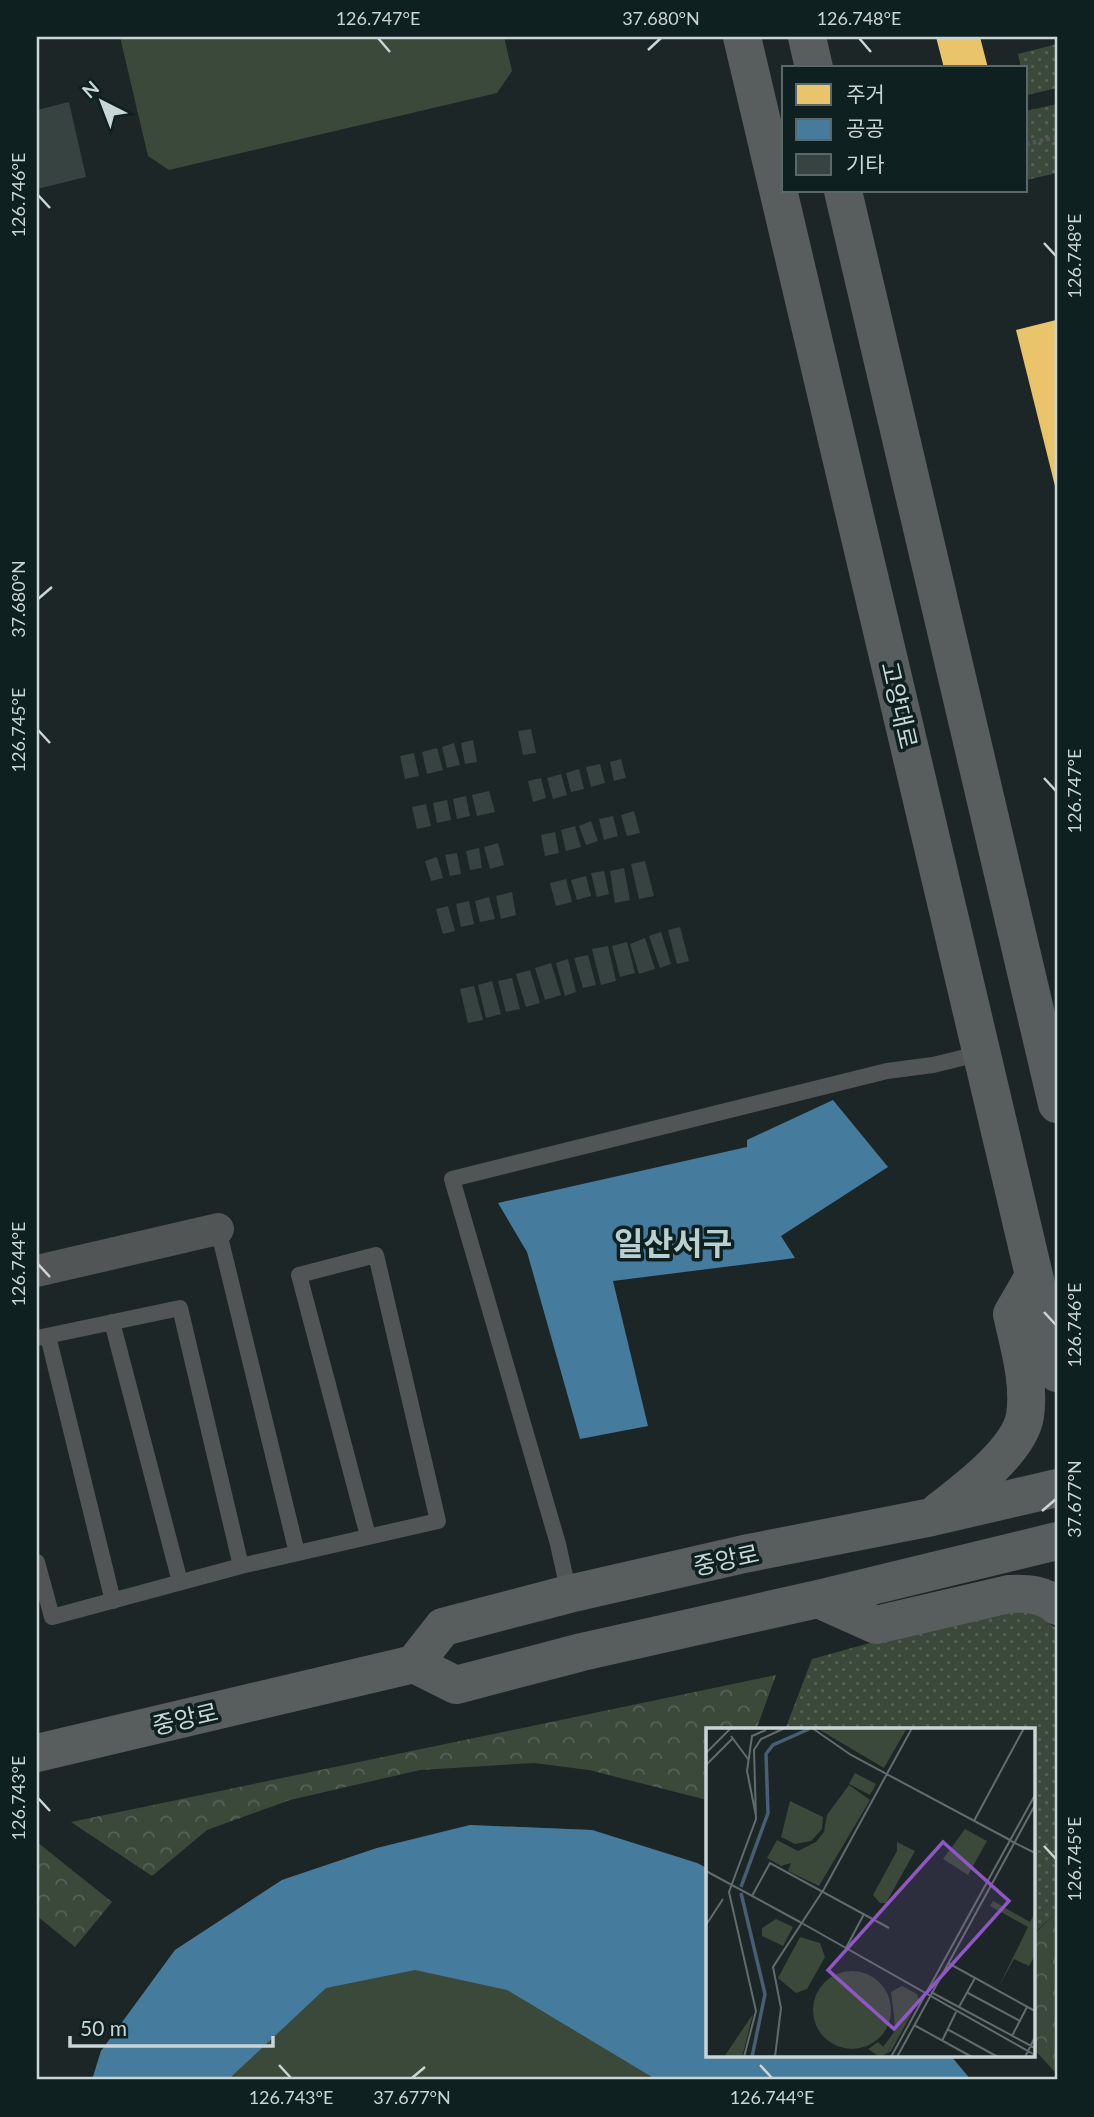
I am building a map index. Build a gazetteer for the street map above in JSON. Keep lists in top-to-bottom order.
{
  "streets": {
    "main road": ["고양대로", "중앙로"]
  },
  "districts": ["일산서구"],
  "legend": ["주거", "공공", "기타"],
  "scale_bar": "50 m",
  "north": "top left",
  "coordinates": [
    "126.747°E",
    "37.680°N",
    "126.748°E",
    "126.746°E",
    "126.745°E",
    "126.744°E",
    "37.677°N",
    "126.743°E"
  ]
}
